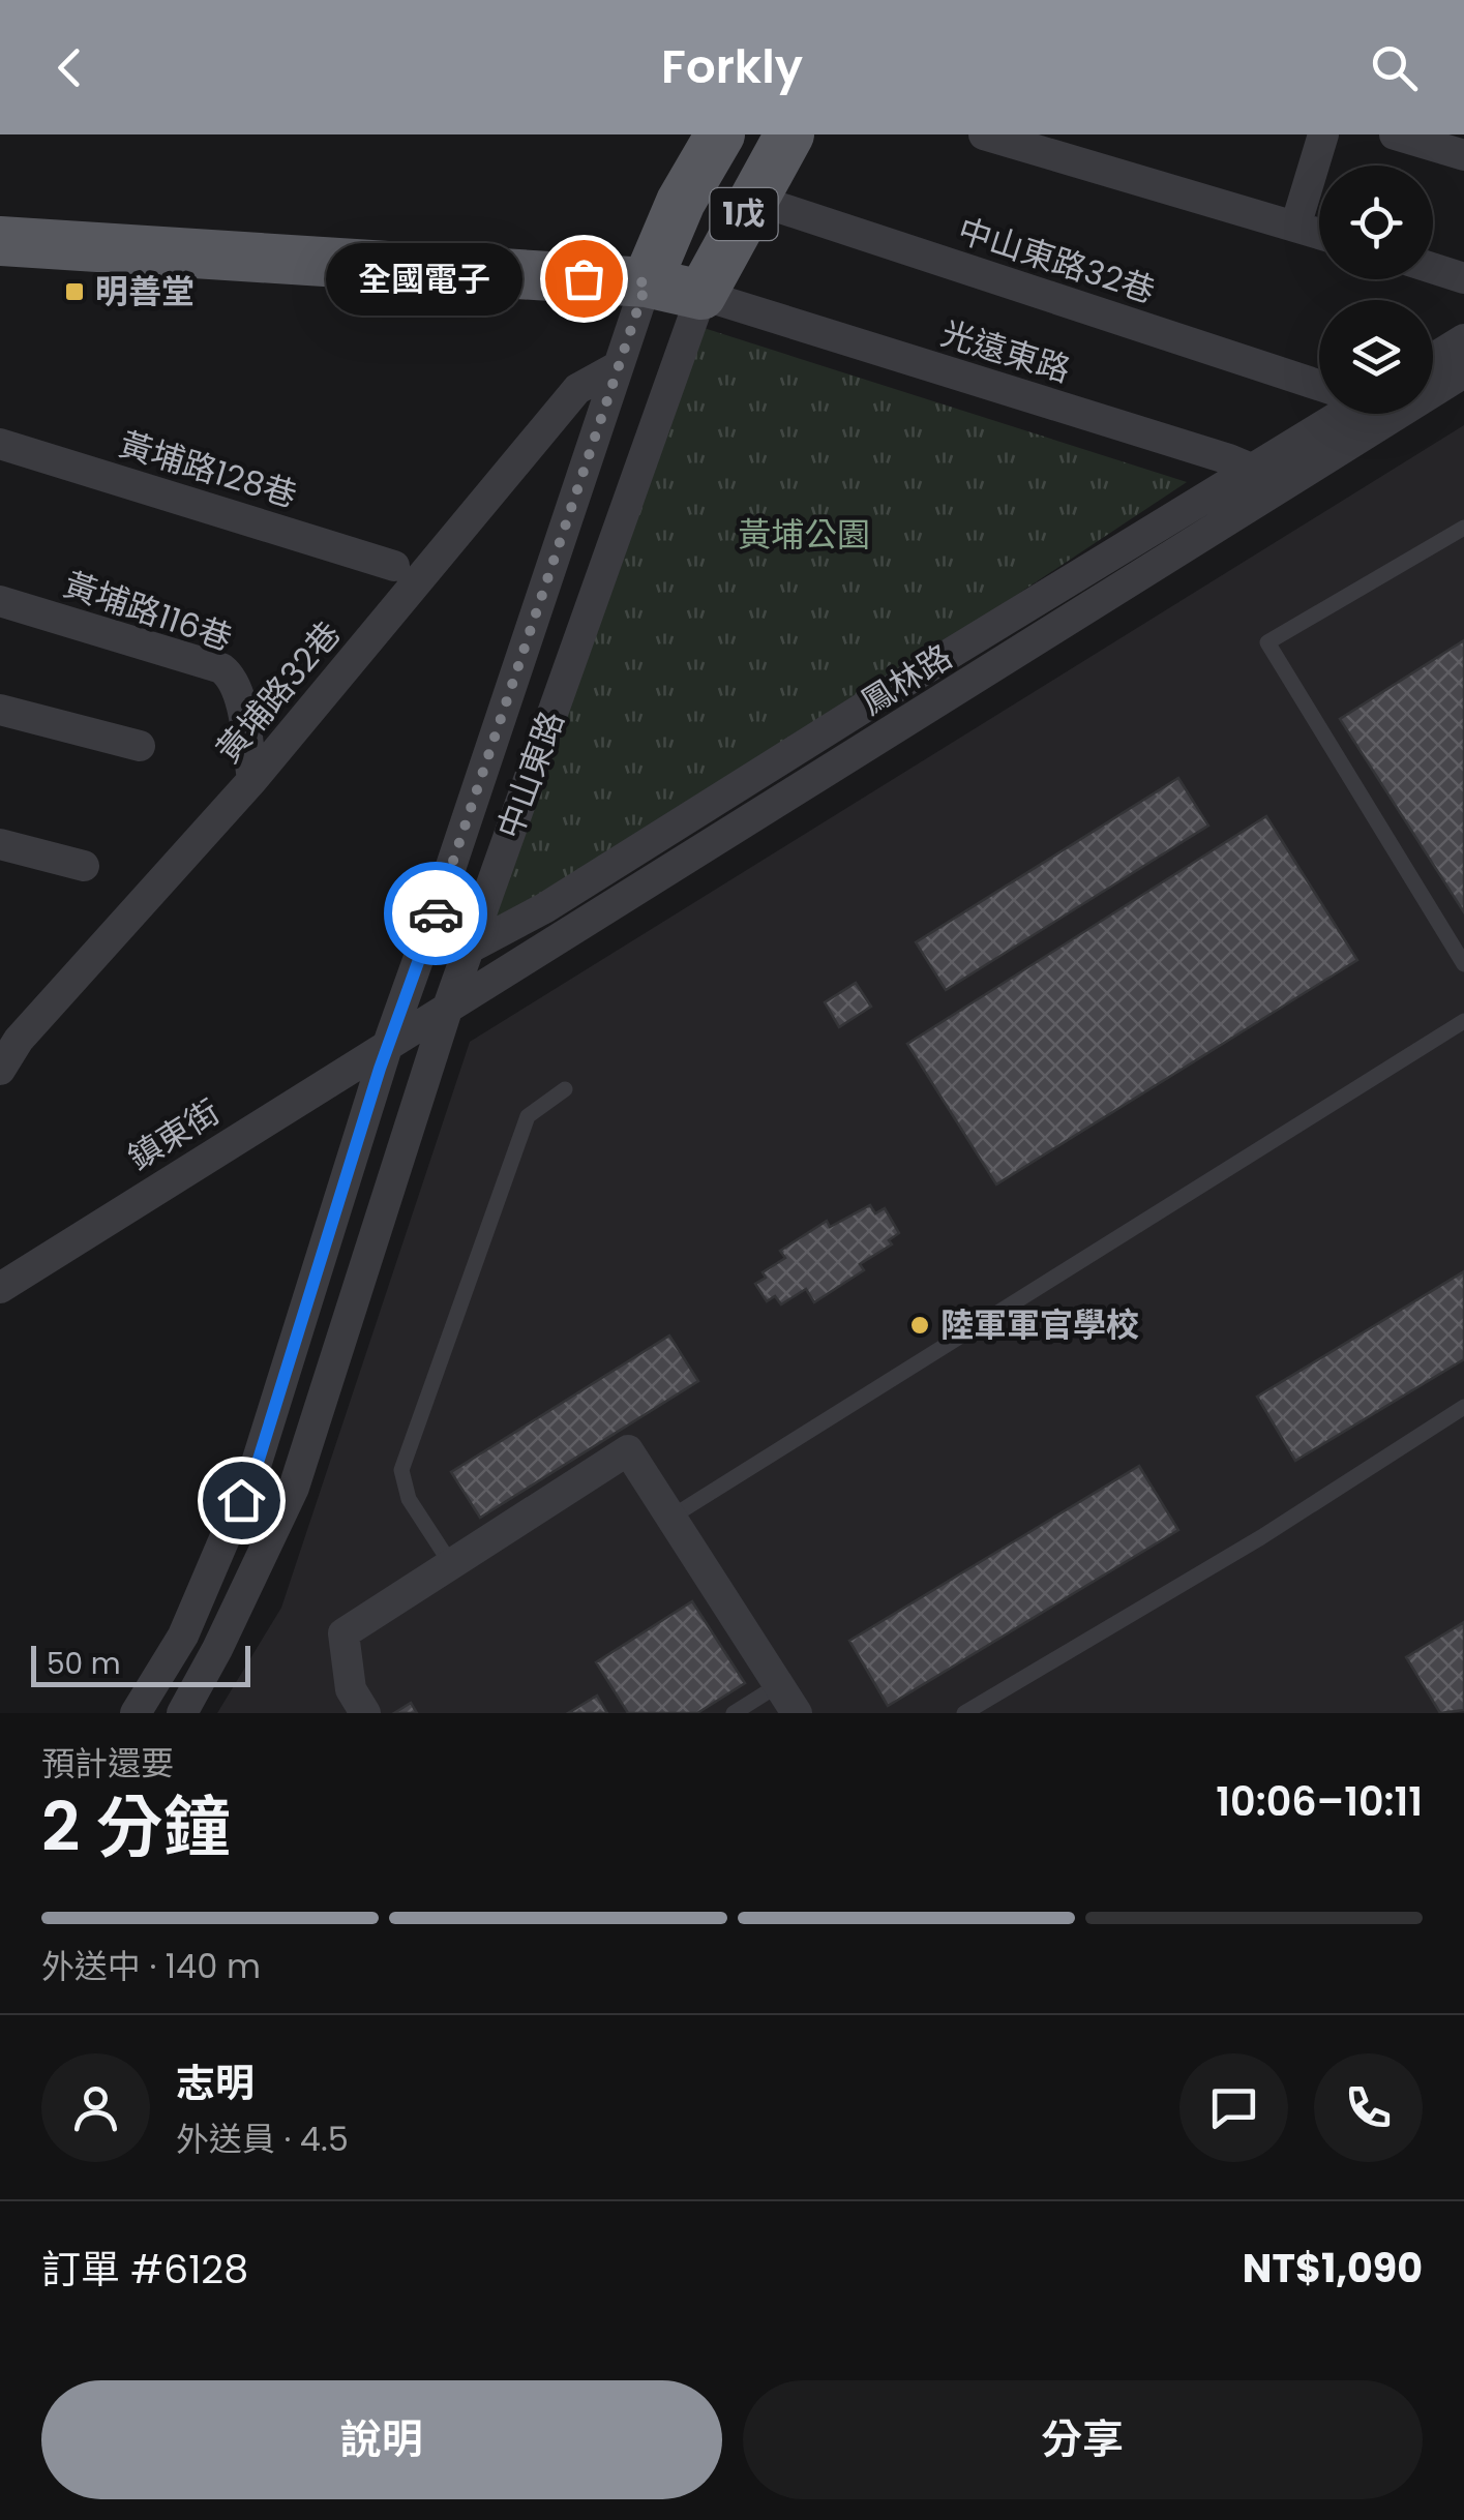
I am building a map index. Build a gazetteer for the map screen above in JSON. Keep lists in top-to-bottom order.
{
  "streets": {
    "main road": ["1戊", "中山東路"],
    "street": [
      "中山東路32巷",
      "光遠東路",
      "黃埔路128巷",
      "黃埔路116巷",
      "鳳林路",
      "黃埔路32巷",
      "鎮東街"
    ]
  },
  "crossings": [
    ["中山東路32巷", "中山東路"],
    ["光遠東路", "鳳林路"],
    ["光遠東路", "中山東路"],
    ["黃埔路116巷", "黃埔路32巷"],
    ["鳳林路", "中山東路"],
    ["鳳林路", "鎮東街"],
    ["黃埔路32巷", "中山東路"],
    ["中山東路", "鎮東街"]
  ],
  "parks": ["黃埔公園"],
  "places": {
    "other": ["全國電子", "陸軍軍官學校"],
    "transit": ["明善堂"]
  },
  "scale_bar": "50 m",
  "page": {
    "header": "Forkly",
    "bubble": "全國電子",
    "scale": "50 m",
    "heading": ["2 分鐘", "預計還要", "10:06–10:11"],
    "panel": [
      "志明",
      "外送員 · 4.5",
      "訂單 #6128",
      "NT$1,090"
    ],
    "bar": "外送中 · 140 m",
    "buttons": ["說明", "分享"]
  }
}
